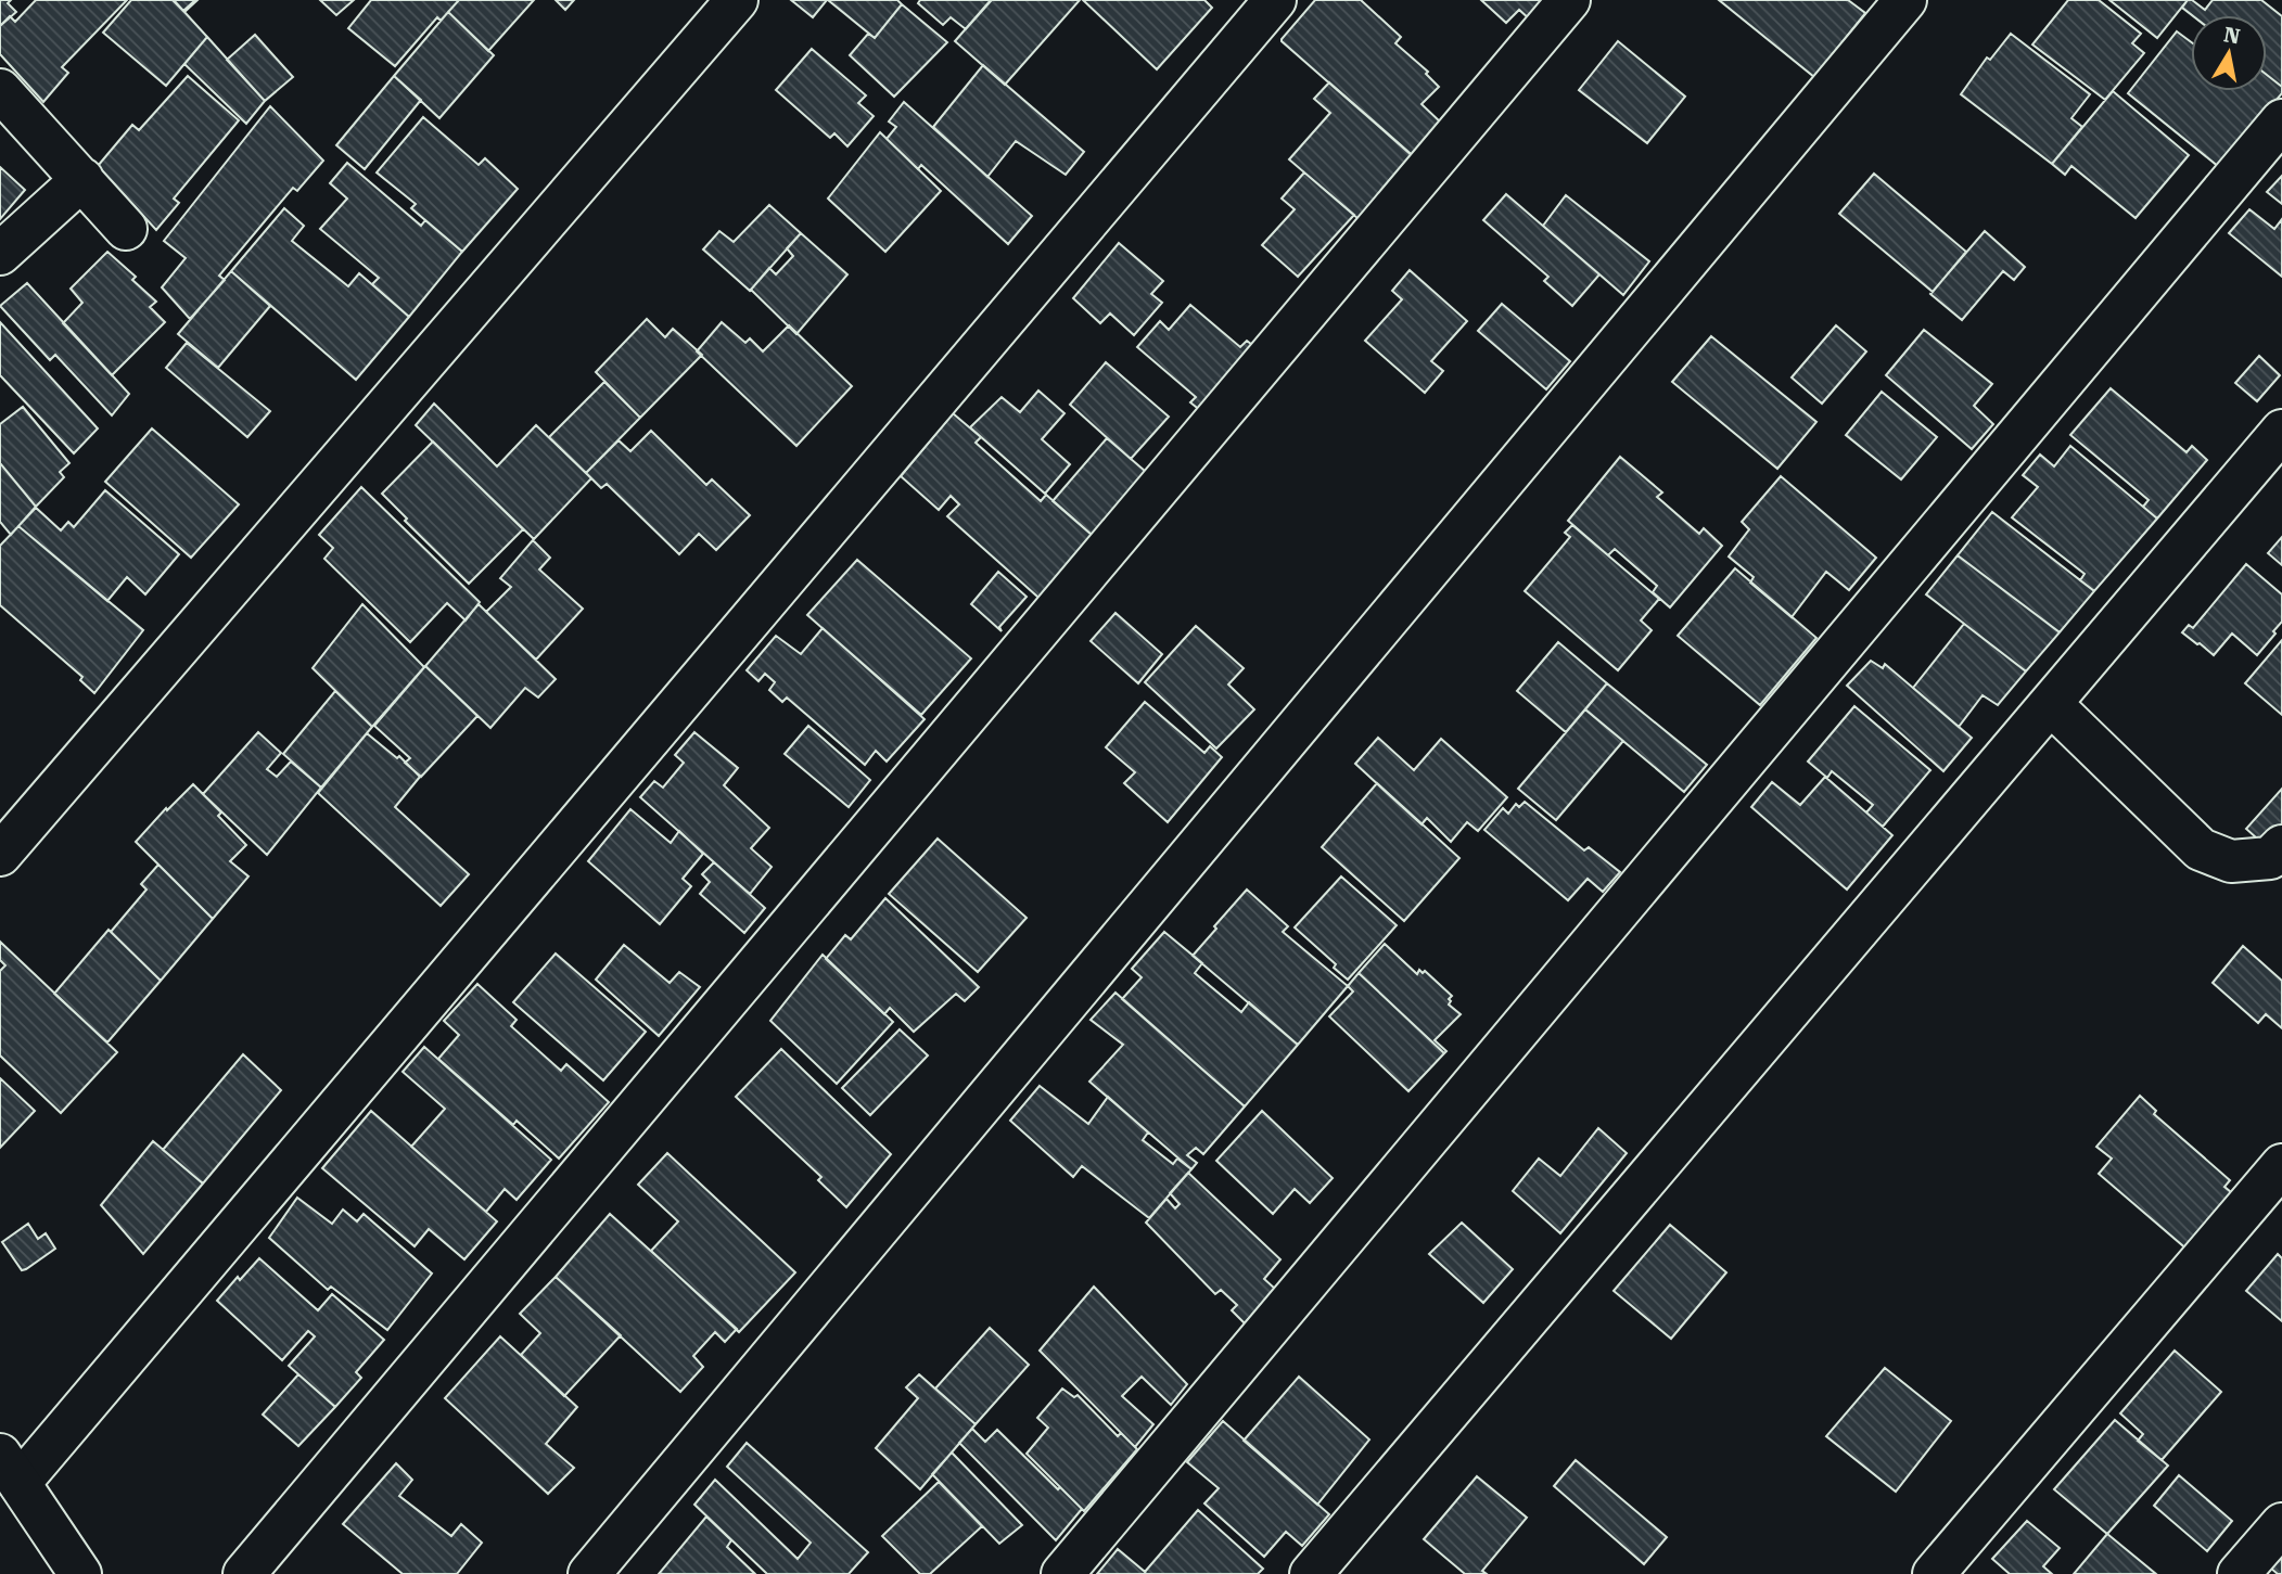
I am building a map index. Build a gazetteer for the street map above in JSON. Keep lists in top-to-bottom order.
{
  "north": "top"
}
